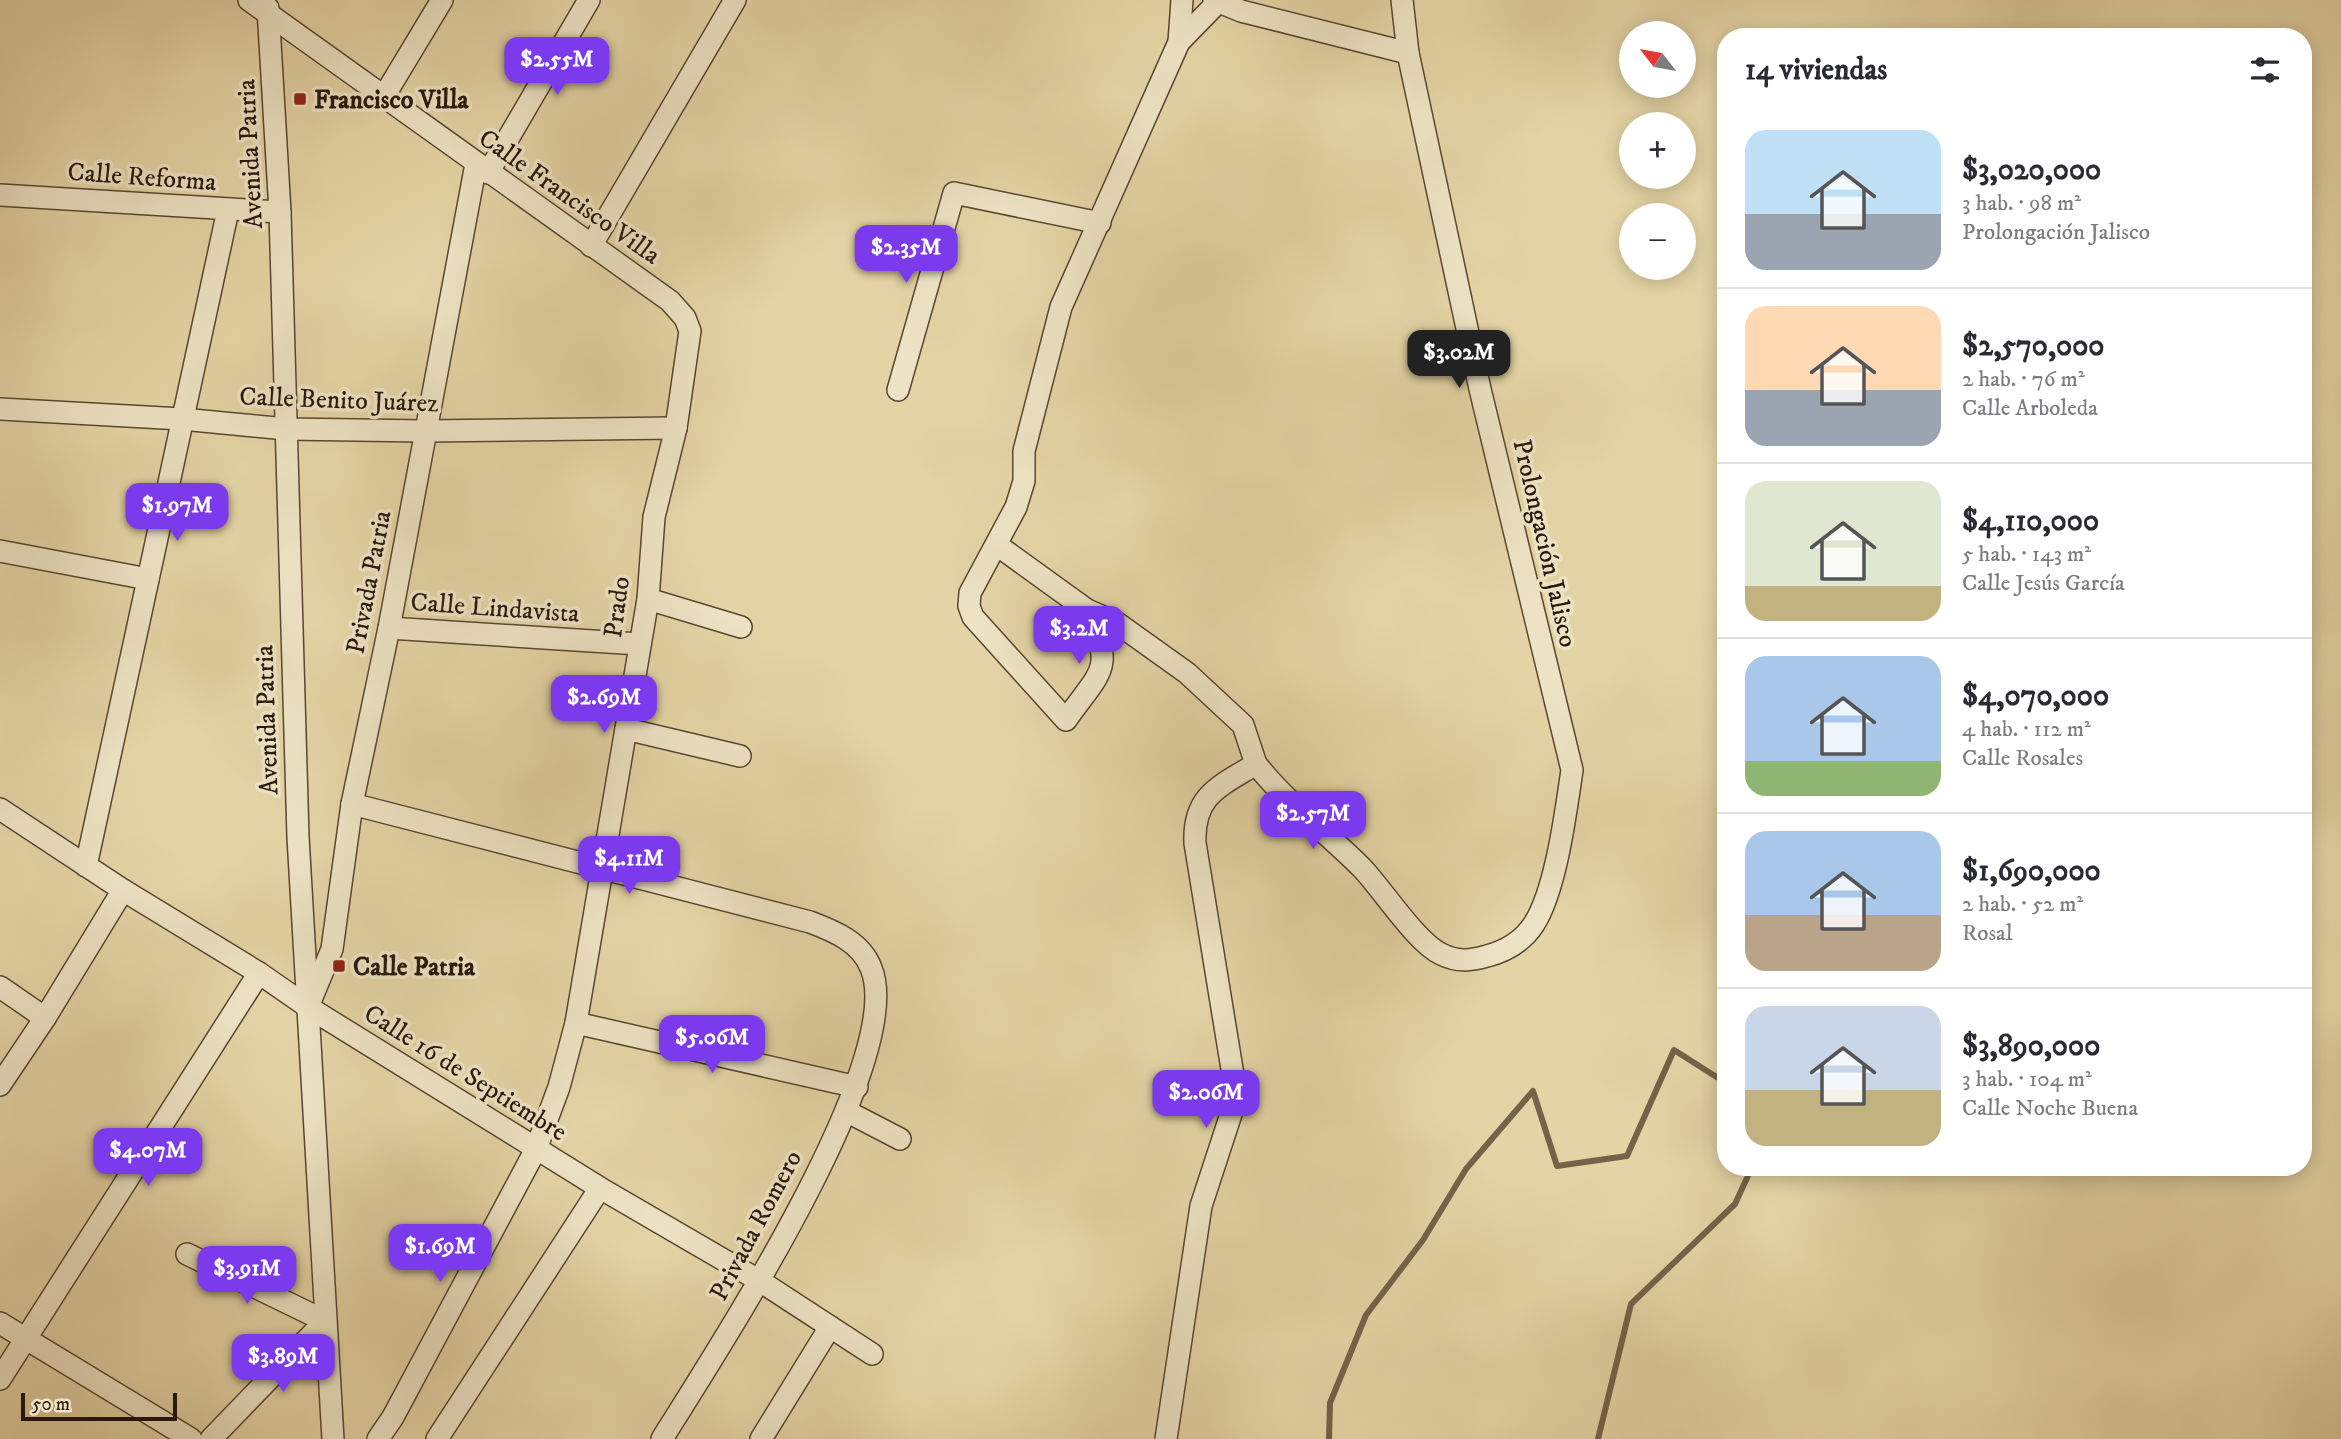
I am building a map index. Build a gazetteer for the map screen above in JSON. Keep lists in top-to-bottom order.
{
  "streets": {
    "street": [
      "Avenida Patria",
      "Calle Reforma",
      "Calle Francisco Villa",
      "Calle Benito Juárez",
      "Prolongación Jalisco",
      "Privada Patria",
      "Calle Lindavista",
      "Prado",
      "Calle 16 de Septiembre",
      "Privada Romero"
    ]
  },
  "crossings": [
    ["Avenida Patria", "Calle Reforma"],
    ["Avenida Patria", "Calle Francisco Villa"],
    ["Avenida Patria", "Calle Benito Juárez"],
    ["Avenida Patria", "Privada Patria"],
    ["Avenida Patria", "Calle 16 de Septiembre"],
    ["Calle Francisco Villa", "Privada Patria"],
    ["Calle Francisco Villa", "Prado"],
    ["Calle Benito Juárez", "Privada Patria"],
    ["Calle Benito Juárez", "Prado"],
    ["Privada Patria", "Calle Lindavista"],
    ["Privada Patria", "Calle 16 de Septiembre"],
    ["Privada Patria", "Privada Romero"],
    ["Calle Lindavista", "Prado"],
    ["Prado", "Calle 16 de Septiembre"],
    ["Prado", "Privada Romero"],
    ["Calle 16 de Septiembre", "Privada Romero"]
  ],
  "places": {
    "transit": ["Francisco Villa", "Calle Patria"]
  },
  "scale_bar": "50 m",
  "north": "top left",
  "page": {
    "map_buttons": ["+", "−"],
    "heading": "14 viviendas",
    "price": [
      "$2.55M",
      "$2.35M",
      "$3.02M",
      "$1.97M",
      "$3.2M",
      "$2.69M",
      "$2.57M",
      "$4.11M",
      "$5.06M",
      "$2.06M",
      "$4.07M",
      "$1.69M",
      "$3.91M",
      "$3.89M"
    ],
    "list": [
      {
        "name": "$3,020,000",
        "note": "3 hab. · 98 m² · Prolongación Jalisco"
      },
      {
        "name": "$2,570,000",
        "note": "2 hab. · 76 m² · Calle Arboleda"
      },
      {
        "name": "$4,110,000",
        "note": "5 hab. · 143 m² · Calle Jesús García"
      },
      {
        "name": "$4,070,000",
        "note": "4 hab. · 112 m² · Calle Rosales"
      },
      {
        "name": "$1,690,000",
        "note": "2 hab. · 52 m² · Rosal"
      },
      {
        "name": "$3,890,000",
        "note": "3 hab. · 104 m² · Calle Noche Buena"
      }
    ],
    "scale": "50 m"
  }
}
